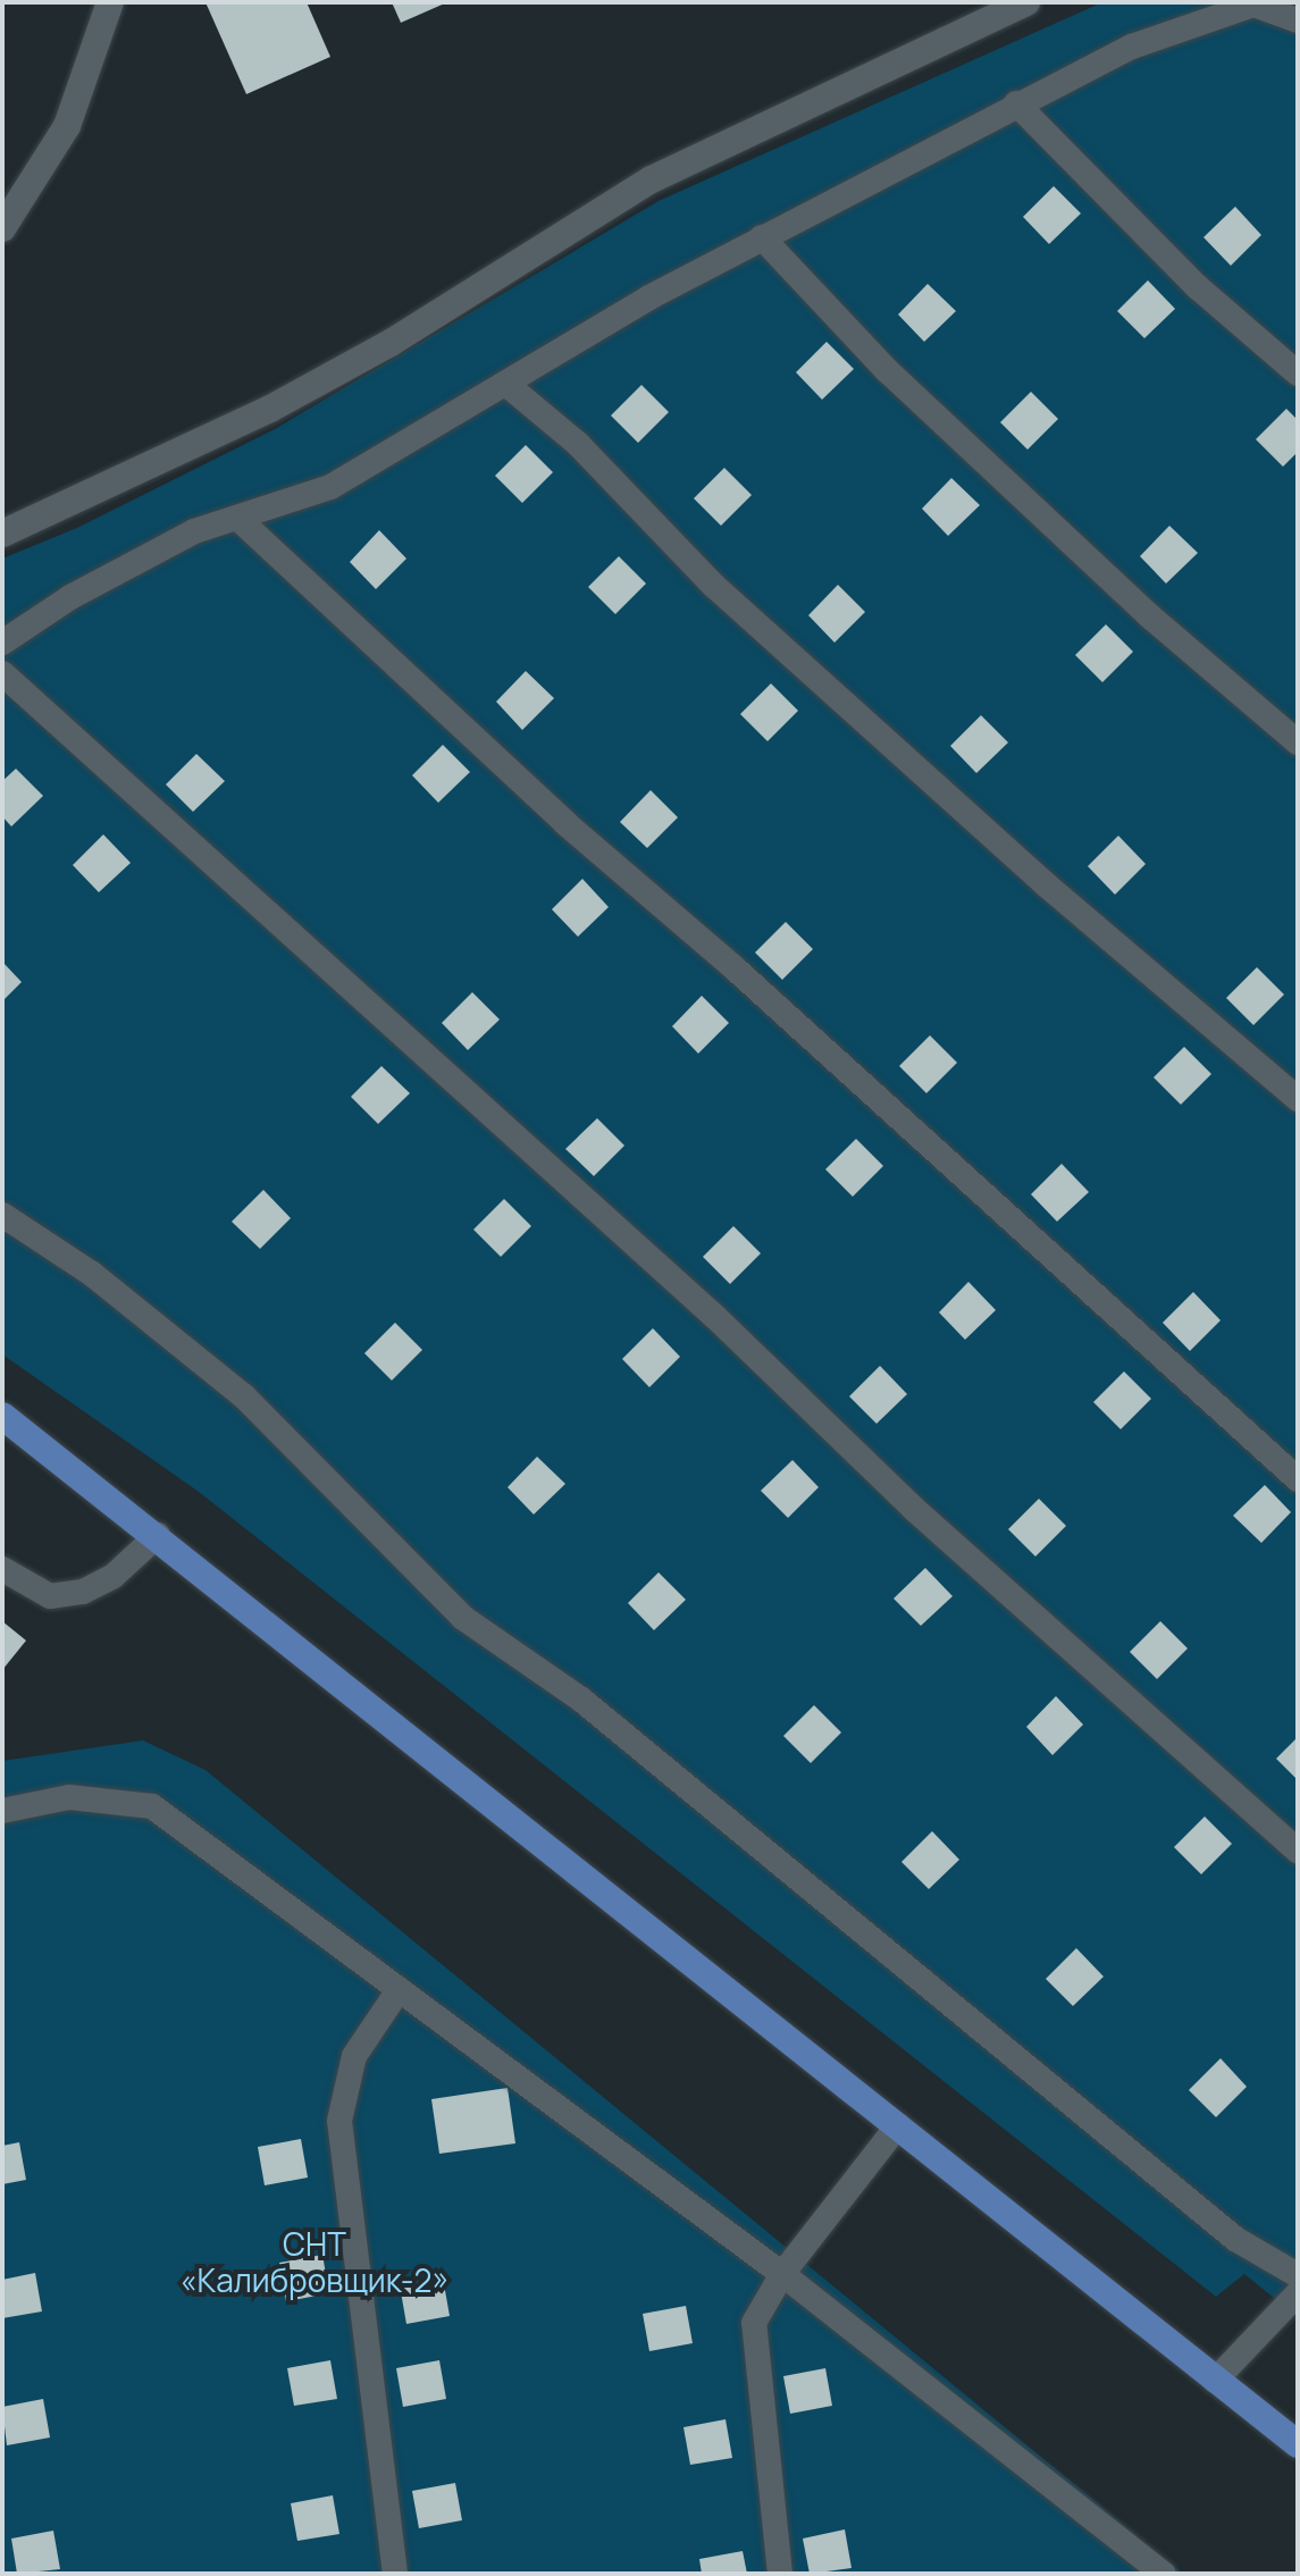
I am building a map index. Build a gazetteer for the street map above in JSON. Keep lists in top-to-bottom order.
{
  "parks": ["СНТ «Калибровщик-2»"]
}
